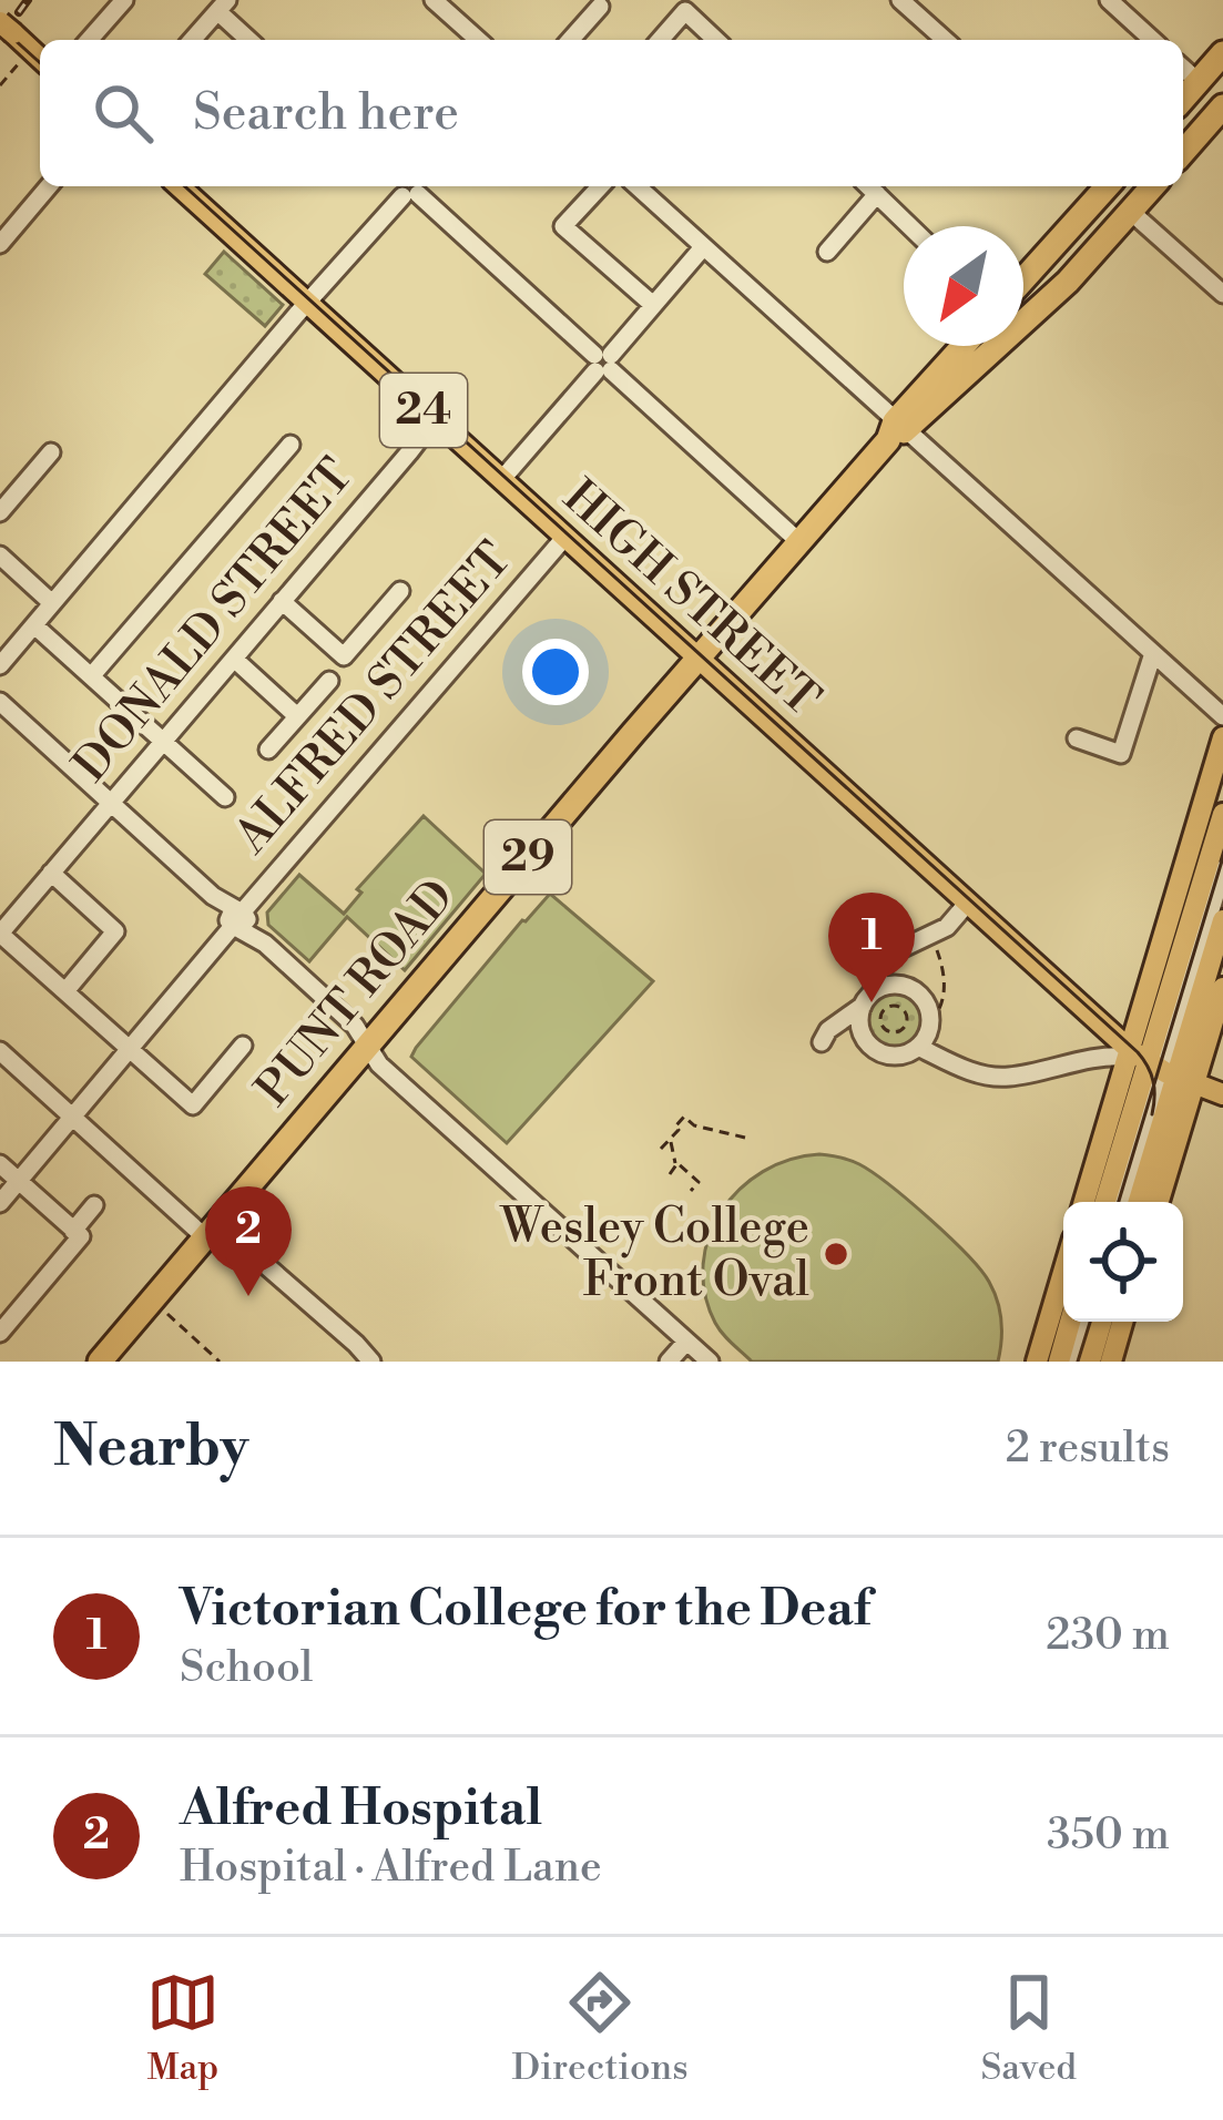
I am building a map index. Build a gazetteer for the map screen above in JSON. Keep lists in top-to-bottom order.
{
  "streets": {
    "highway": ["29", "PUNT ROAD"],
    "main road": ["24", "HIGH STREET"],
    "street": ["DONALD STREET", "ALFRED STREET"]
  },
  "crossings": [
    ["24", "HIGH STREET"],
    ["HIGH STREET", "DONALD STREET"],
    ["HIGH STREET", "ALFRED STREET"],
    ["HIGH STREET", "PUNT ROAD"]
  ],
  "places": ["Wesley College Front Oval"],
  "north": "bottom left",
  "page": {
    "search": "Search here",
    "pins": ["1", "2"],
    "heading": ["Nearby", "2 results"],
    "list": [
      {
        "mark": "1",
        "name": "Victorian College for the Deaf",
        "note": "School",
        "value": "230 m"
      },
      {
        "mark": "2",
        "name": "Alfred Hospital",
        "note": "Hospital · Alfred Lane",
        "value": "350 m"
      }
    ],
    "nav": ["Map", "Directions", "Saved"]
  }
}
